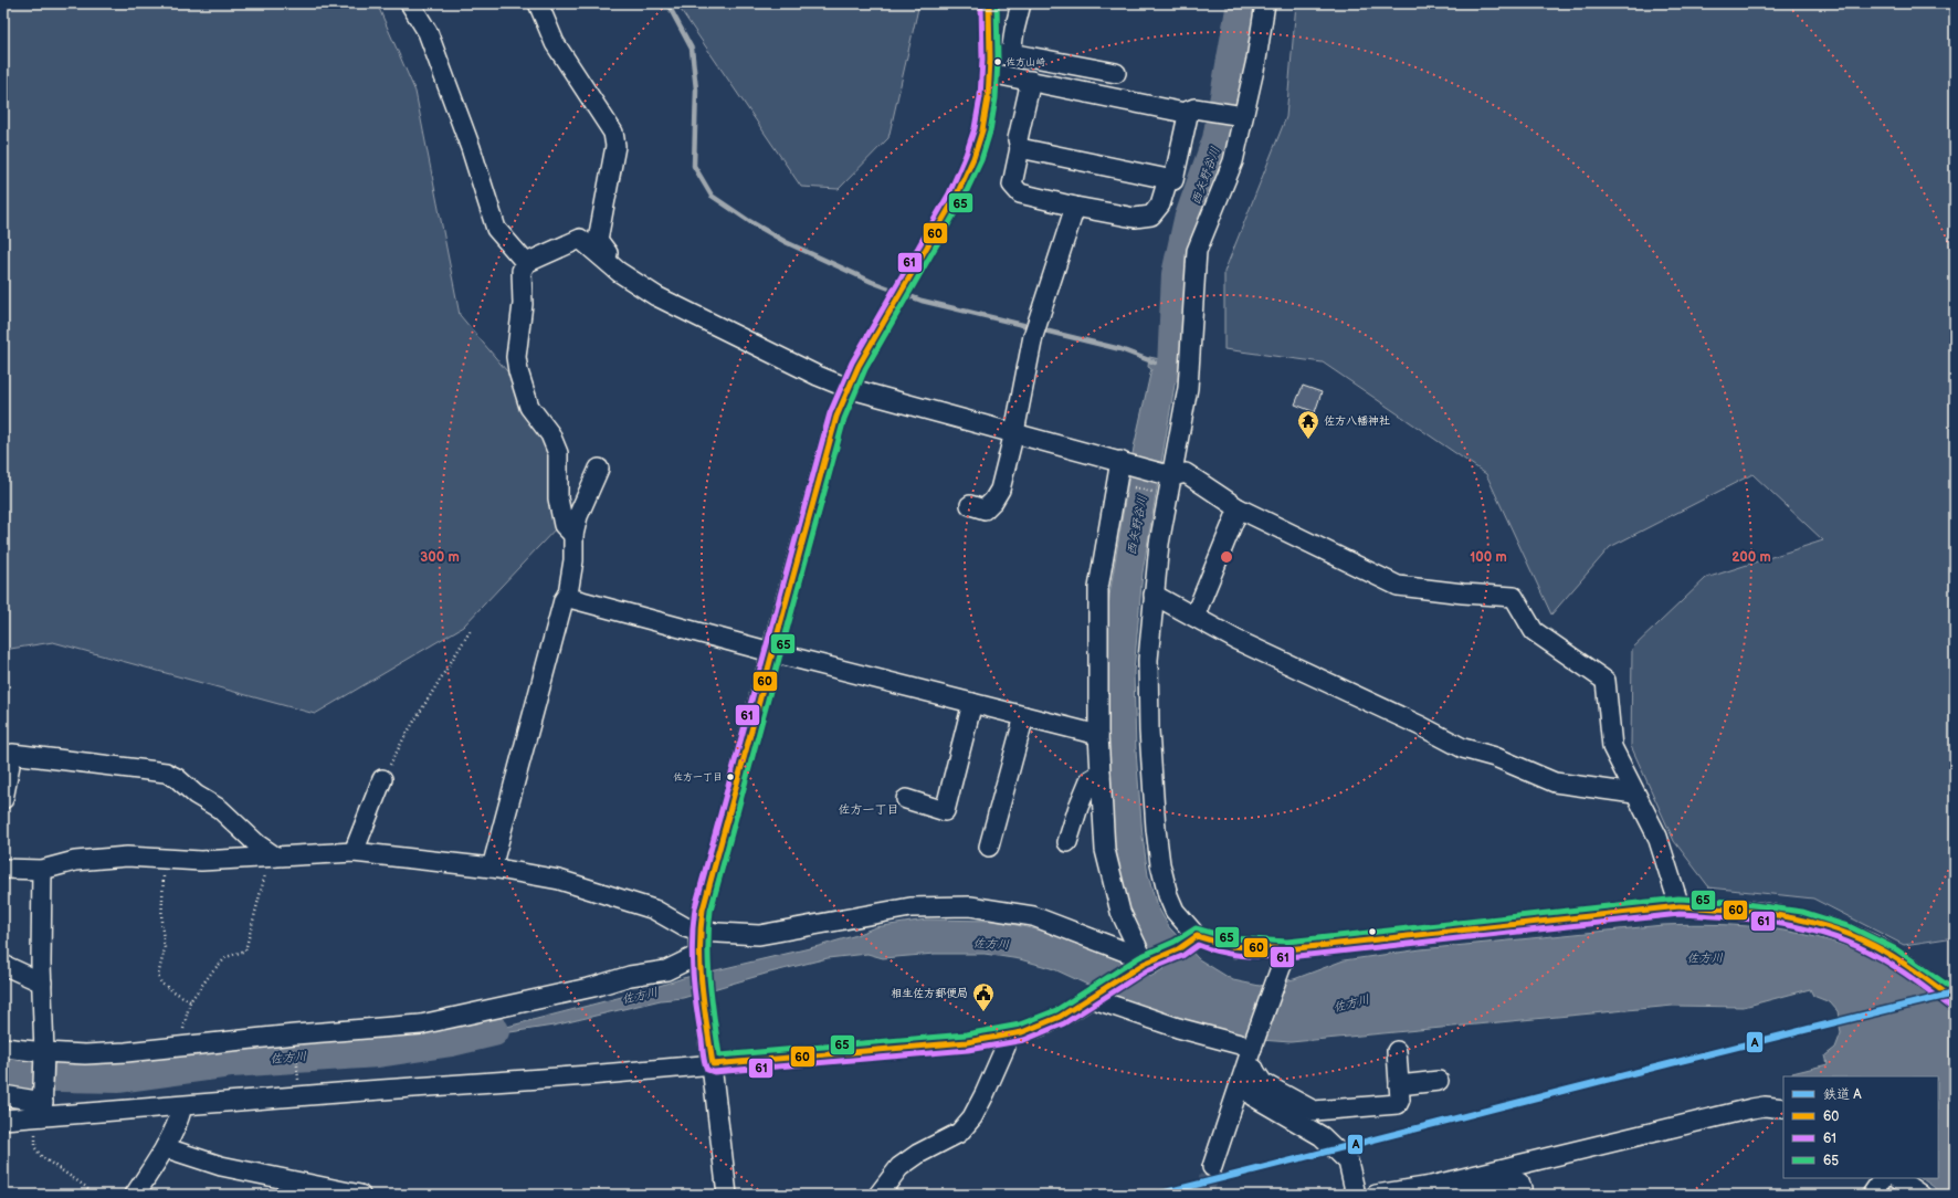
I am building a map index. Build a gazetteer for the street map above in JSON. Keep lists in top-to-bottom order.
{
  "districts": ["佐方一丁目"],
  "water": ["西矢野谷川", "佐方川"],
  "places": {
    "other": ["佐方山崎", "佐方一丁目"],
    "temple": ["佐方八幡神社"],
    "public building": ["相生佐方郵便局"]
  },
  "lines": [
    "transit line 60",
    "transit line 61",
    "transit line 65",
    "rail line A"
  ],
  "legend": [
    "鉄道 A",
    "60",
    "61",
    "65"
  ],
  "rings": ["100 m", "200 m", "300 m"]
}
